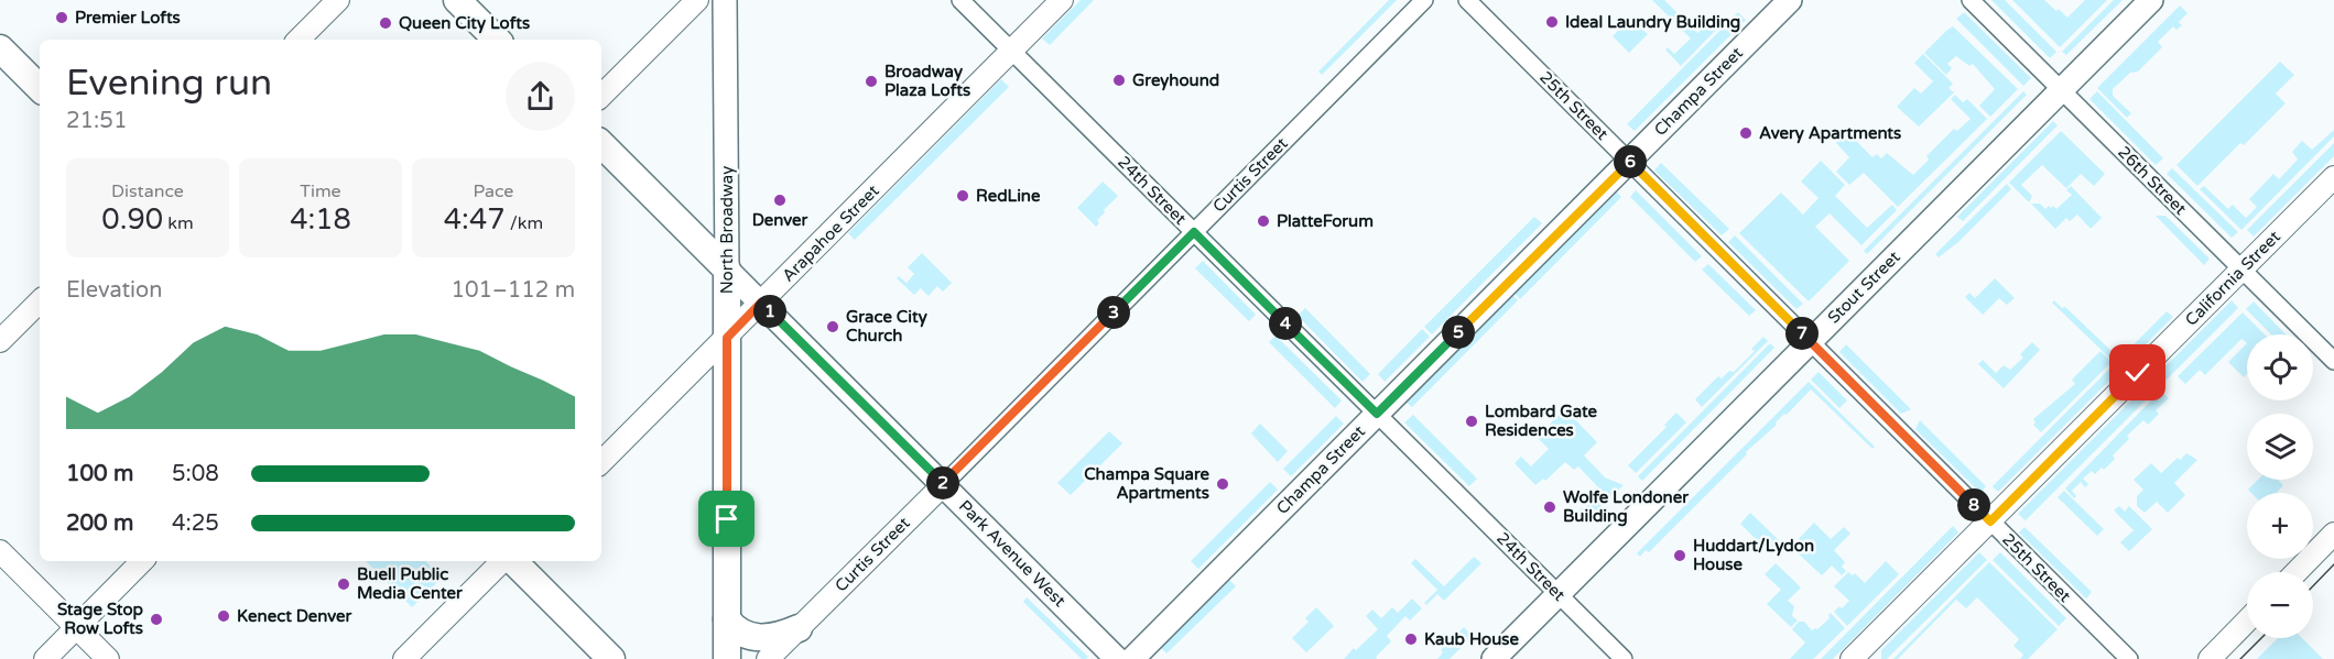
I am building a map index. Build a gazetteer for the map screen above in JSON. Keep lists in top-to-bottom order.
{
  "streets": {
    "main road": [
      "Champa Street",
      "North Broadway",
      "Stout Street",
      "Park Avenue West"
    ],
    "street": [
      "25th Street",
      "Curtis Street",
      "26th Street",
      "24th Street",
      "Arapahoe Street",
      "California Street"
    ]
  },
  "crossings": [
    ["Champa Street", "25th Street"],
    ["Champa Street", "24th Street"],
    ["25th Street", "California Street"],
    ["25th Street", "Stout Street"],
    ["Curtis Street", "24th Street"],
    ["Curtis Street", "Park Avenue West"],
    ["26th Street", "California Street"],
    ["26th Street", "Stout Street"],
    ["24th Street", "Arapahoe Street"],
    ["24th Street", "Stout Street"],
    ["North Broadway", "Arapahoe Street"],
    ["North Broadway", "Park Avenue West"],
    ["Arapahoe Street", "Park Avenue West"]
  ],
  "places": [
    "Premier Lofts",
    "Ideal Laundry Building",
    "Queen City Lofts",
    "Greyhound",
    "Broadway Plaza Lofts",
    "Avery Apartments",
    "RedLine",
    "Denver",
    "PlatteForum",
    "Grace City Church",
    "Lombard Gate Residences",
    "Champa Square Apartments",
    "Wolfe Londoner Building",
    "Huddart/Lydon House",
    "Buell Public Media Center",
    "Kenect Denver",
    "Stage Stop Row Lofts",
    "Kaub House"
  ],
  "page": {
    "heading": ["Evening run", "21:51"],
    "pins": [
      "6",
      "1",
      "3",
      "4",
      "5",
      "7",
      "2",
      "8"
    ],
    "stats": [
      ["Distance", "0.90 km"],
      ["Time", "4:18"],
      ["Pace", "4:47 /km"]
    ],
    "chart": ["Elevation", "101–112 m"],
    "map_buttons": ["+", "−"],
    "list": [
      {
        "name": "100 m",
        "note": "5:08"
      },
      {
        "name": "200 m",
        "note": "4:25"
      }
    ]
  }
}
